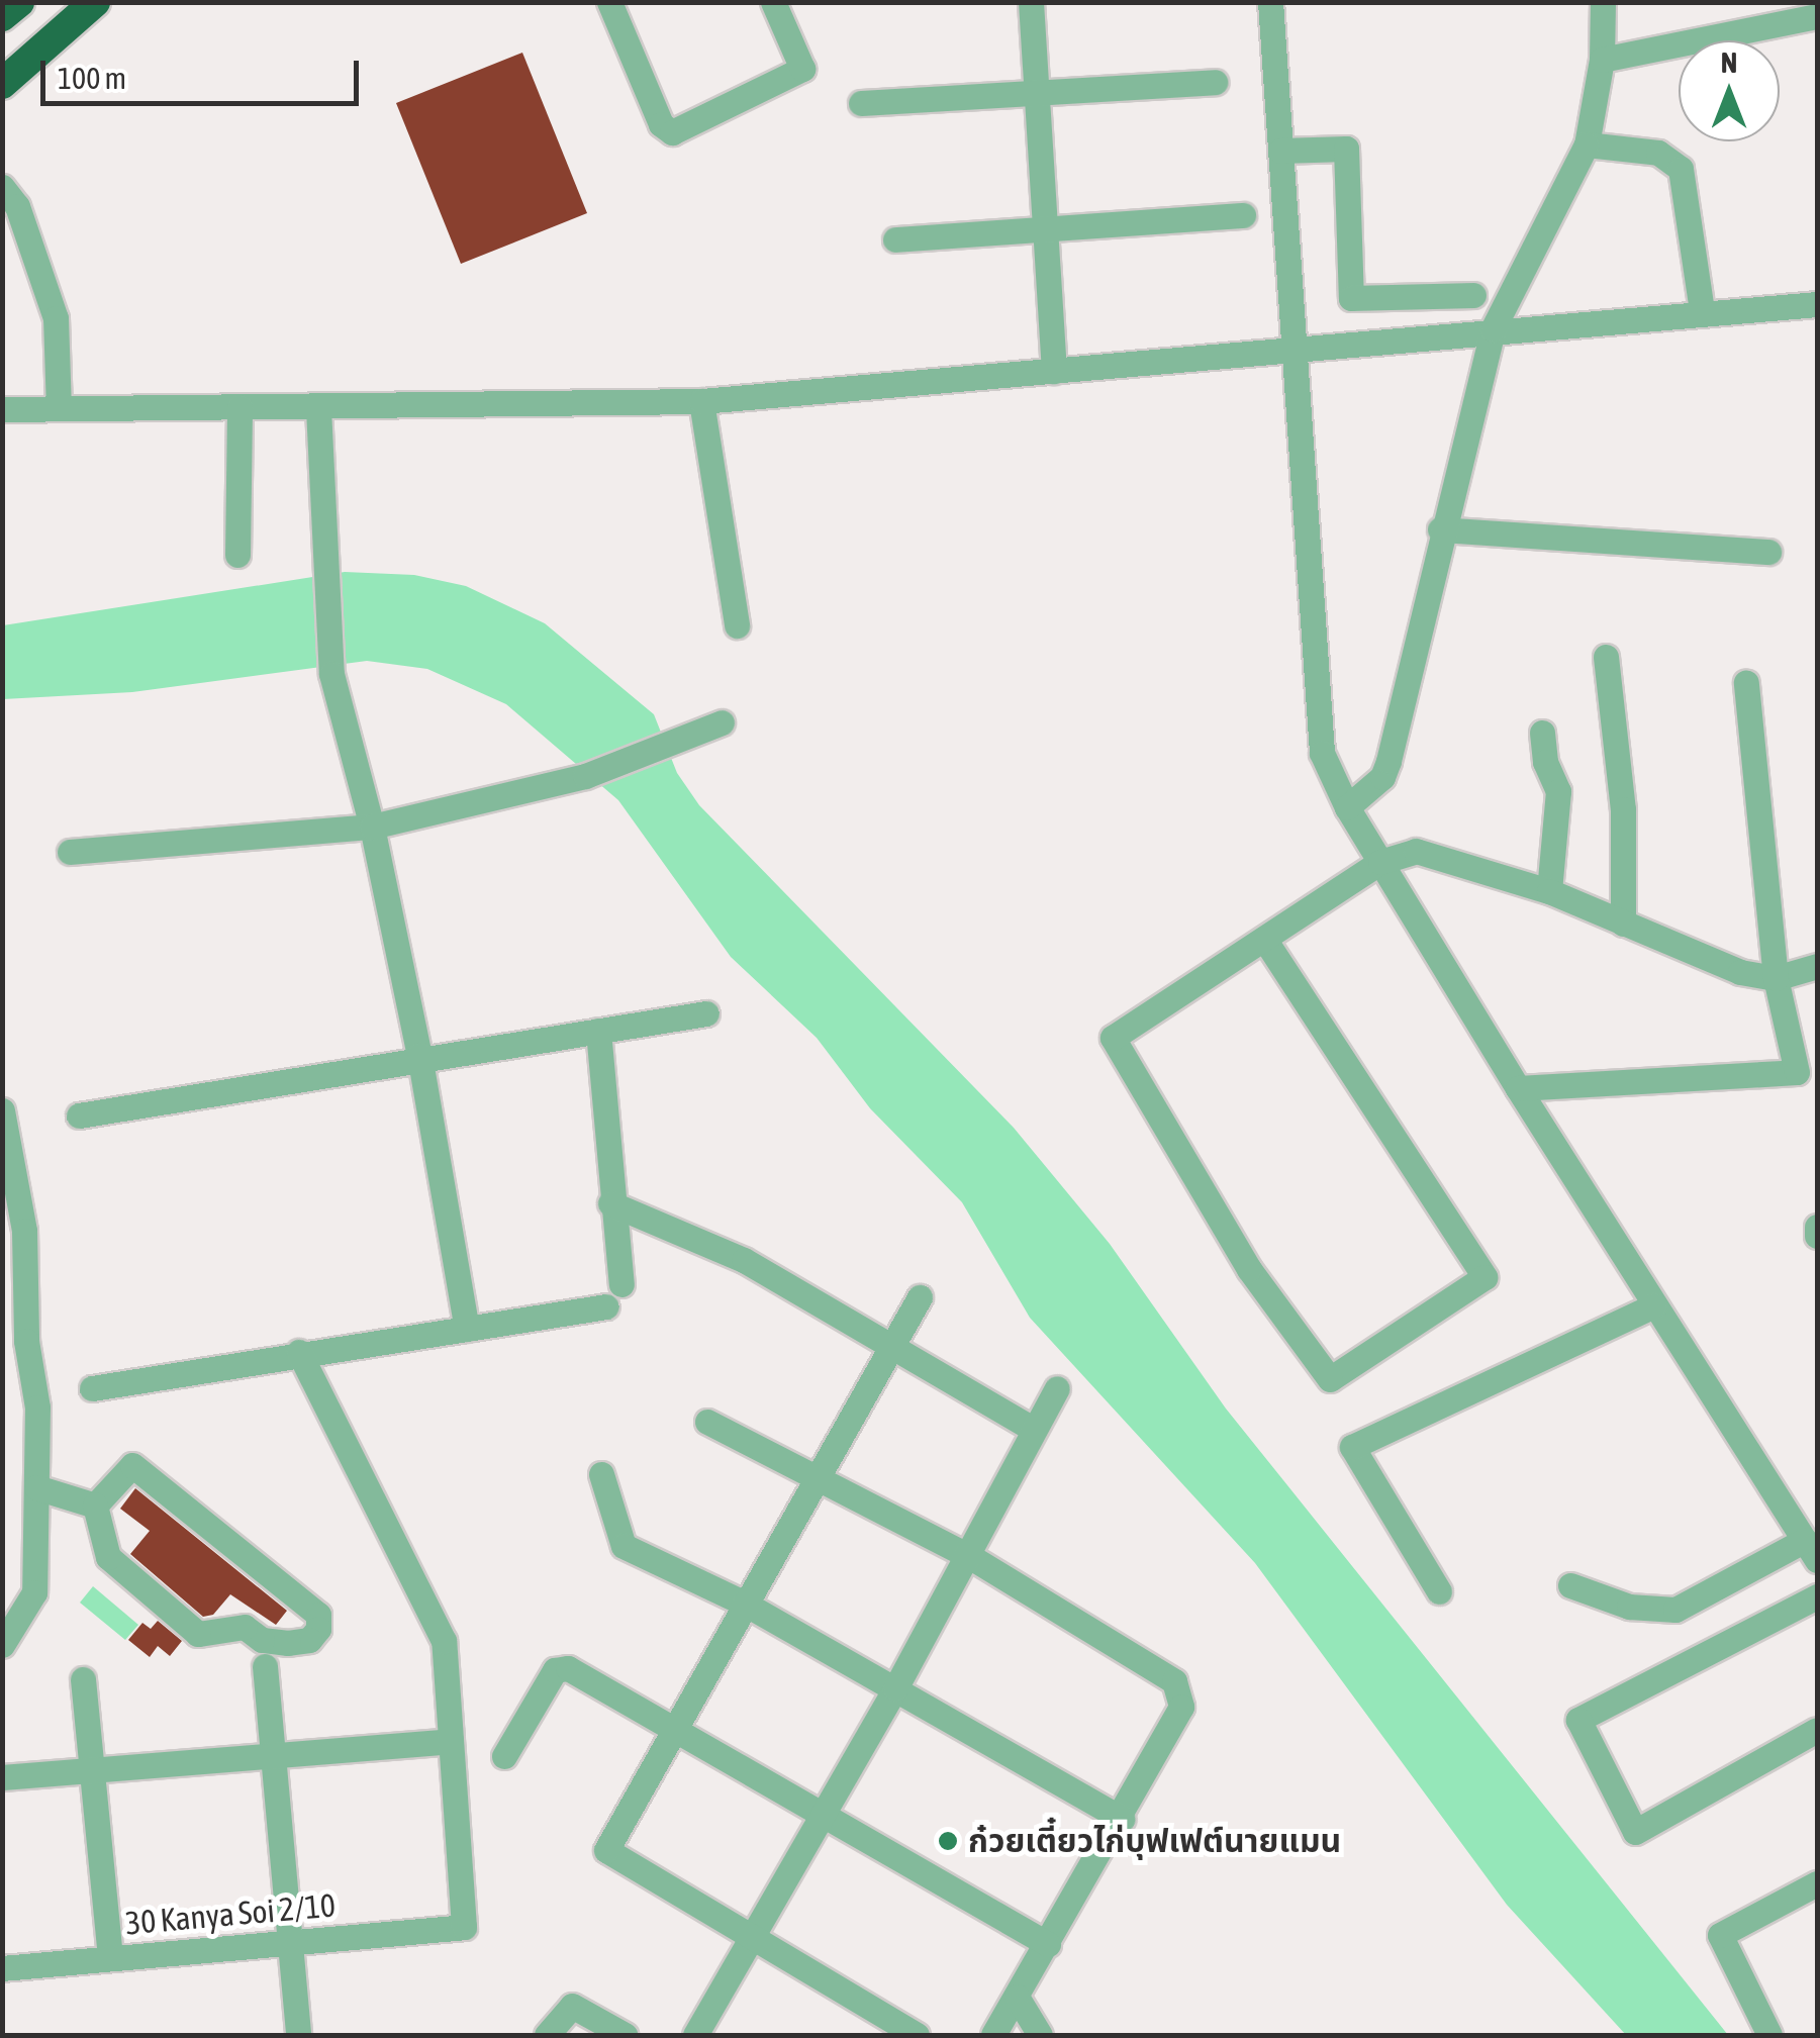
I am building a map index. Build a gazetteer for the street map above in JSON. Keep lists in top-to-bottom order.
{
  "streets": {
    "street": ["30 Kanya Soi 2/10"]
  },
  "places": ["ก๋วยเตี๋ยวไก่บุฟเฟต์นายแมน"],
  "scale_bar": "100 m",
  "north": "top"
}
